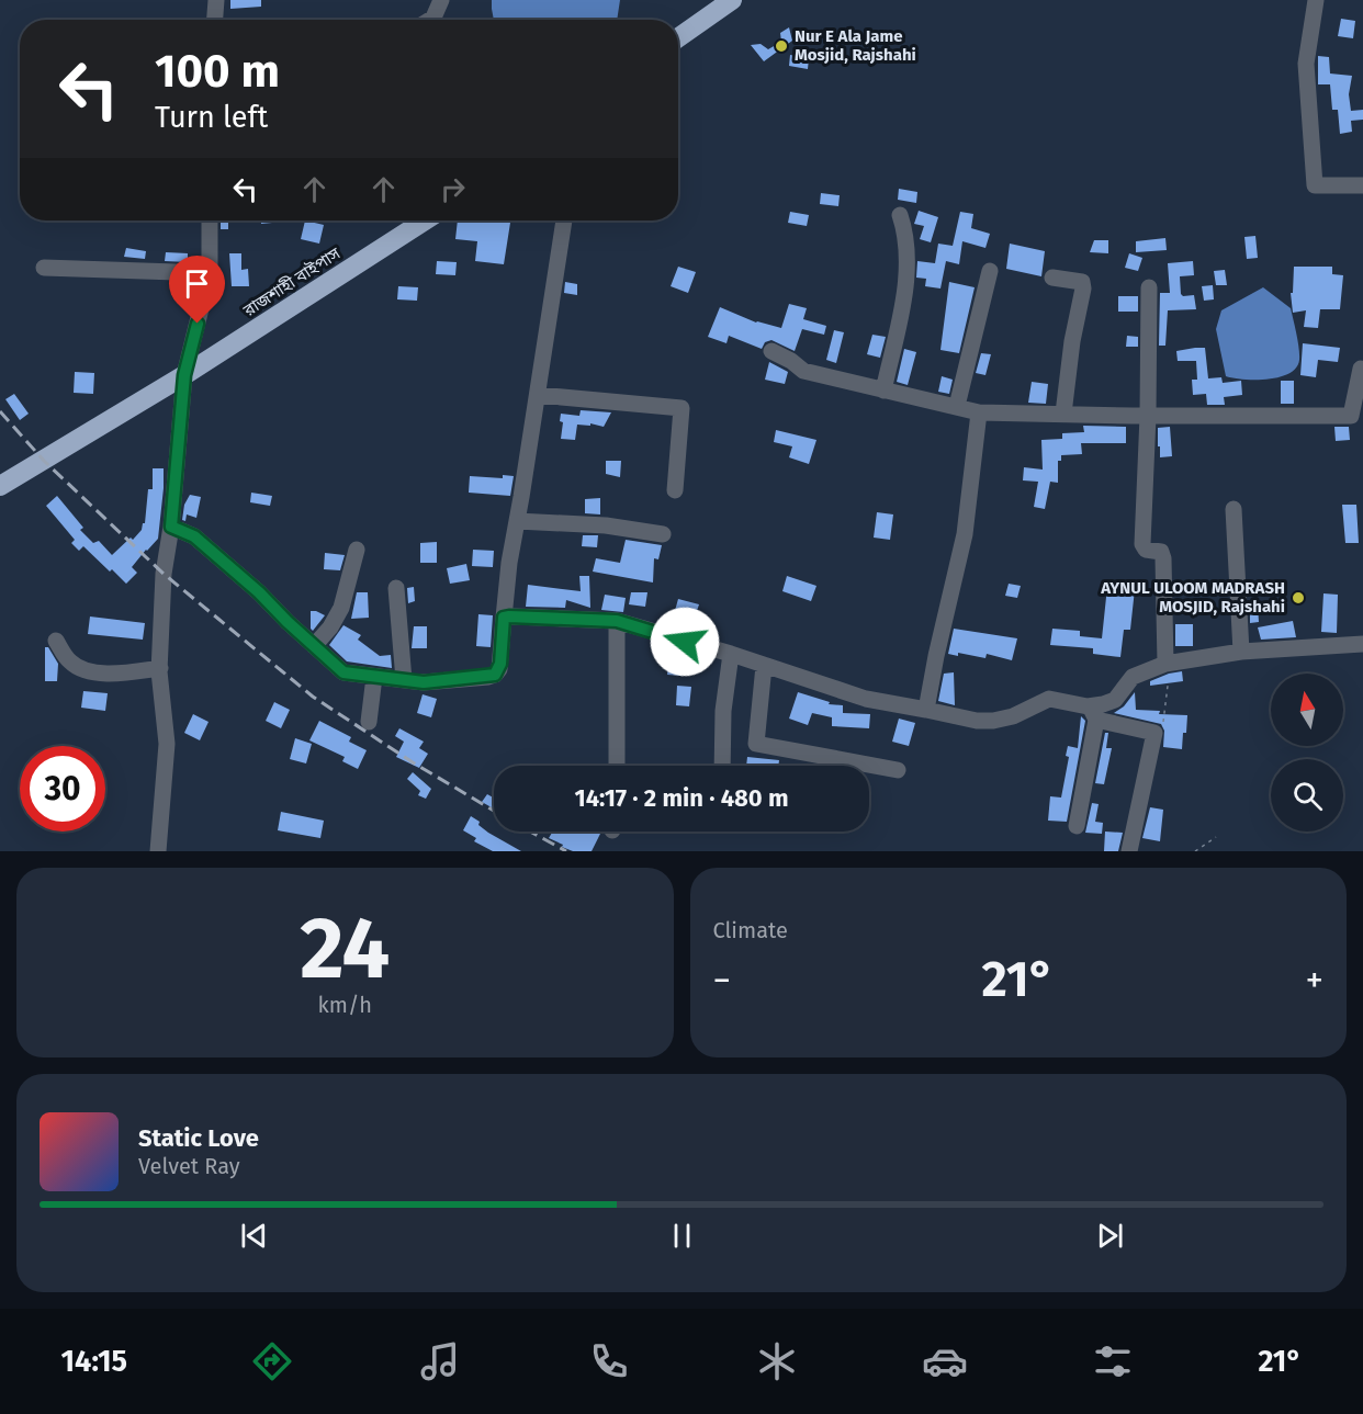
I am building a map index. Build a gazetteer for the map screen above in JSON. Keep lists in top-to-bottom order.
{
  "streets": {
    "highway": ["রাজশাহী বাইপাস"]
  },
  "places": ["Nur E Ala Jame Mosjid, Rajshahi", "AYNUL ULOOM MADRASH MOSJID, Rajshahi"],
  "north": "top",
  "page": {
    "turn": ["100 m", "Turn left"],
    "limit": "30",
    "trip": "14:17 · 2 min · 480 m",
    "tile": [
      ["24", "km/h"],
      "Climate"
    ],
    "heat": ["−", "21°", "+"],
    "song": ["Static Love", "Velvet Ray"],
    "tabs": ["14:15", "21°"]
  }
}
